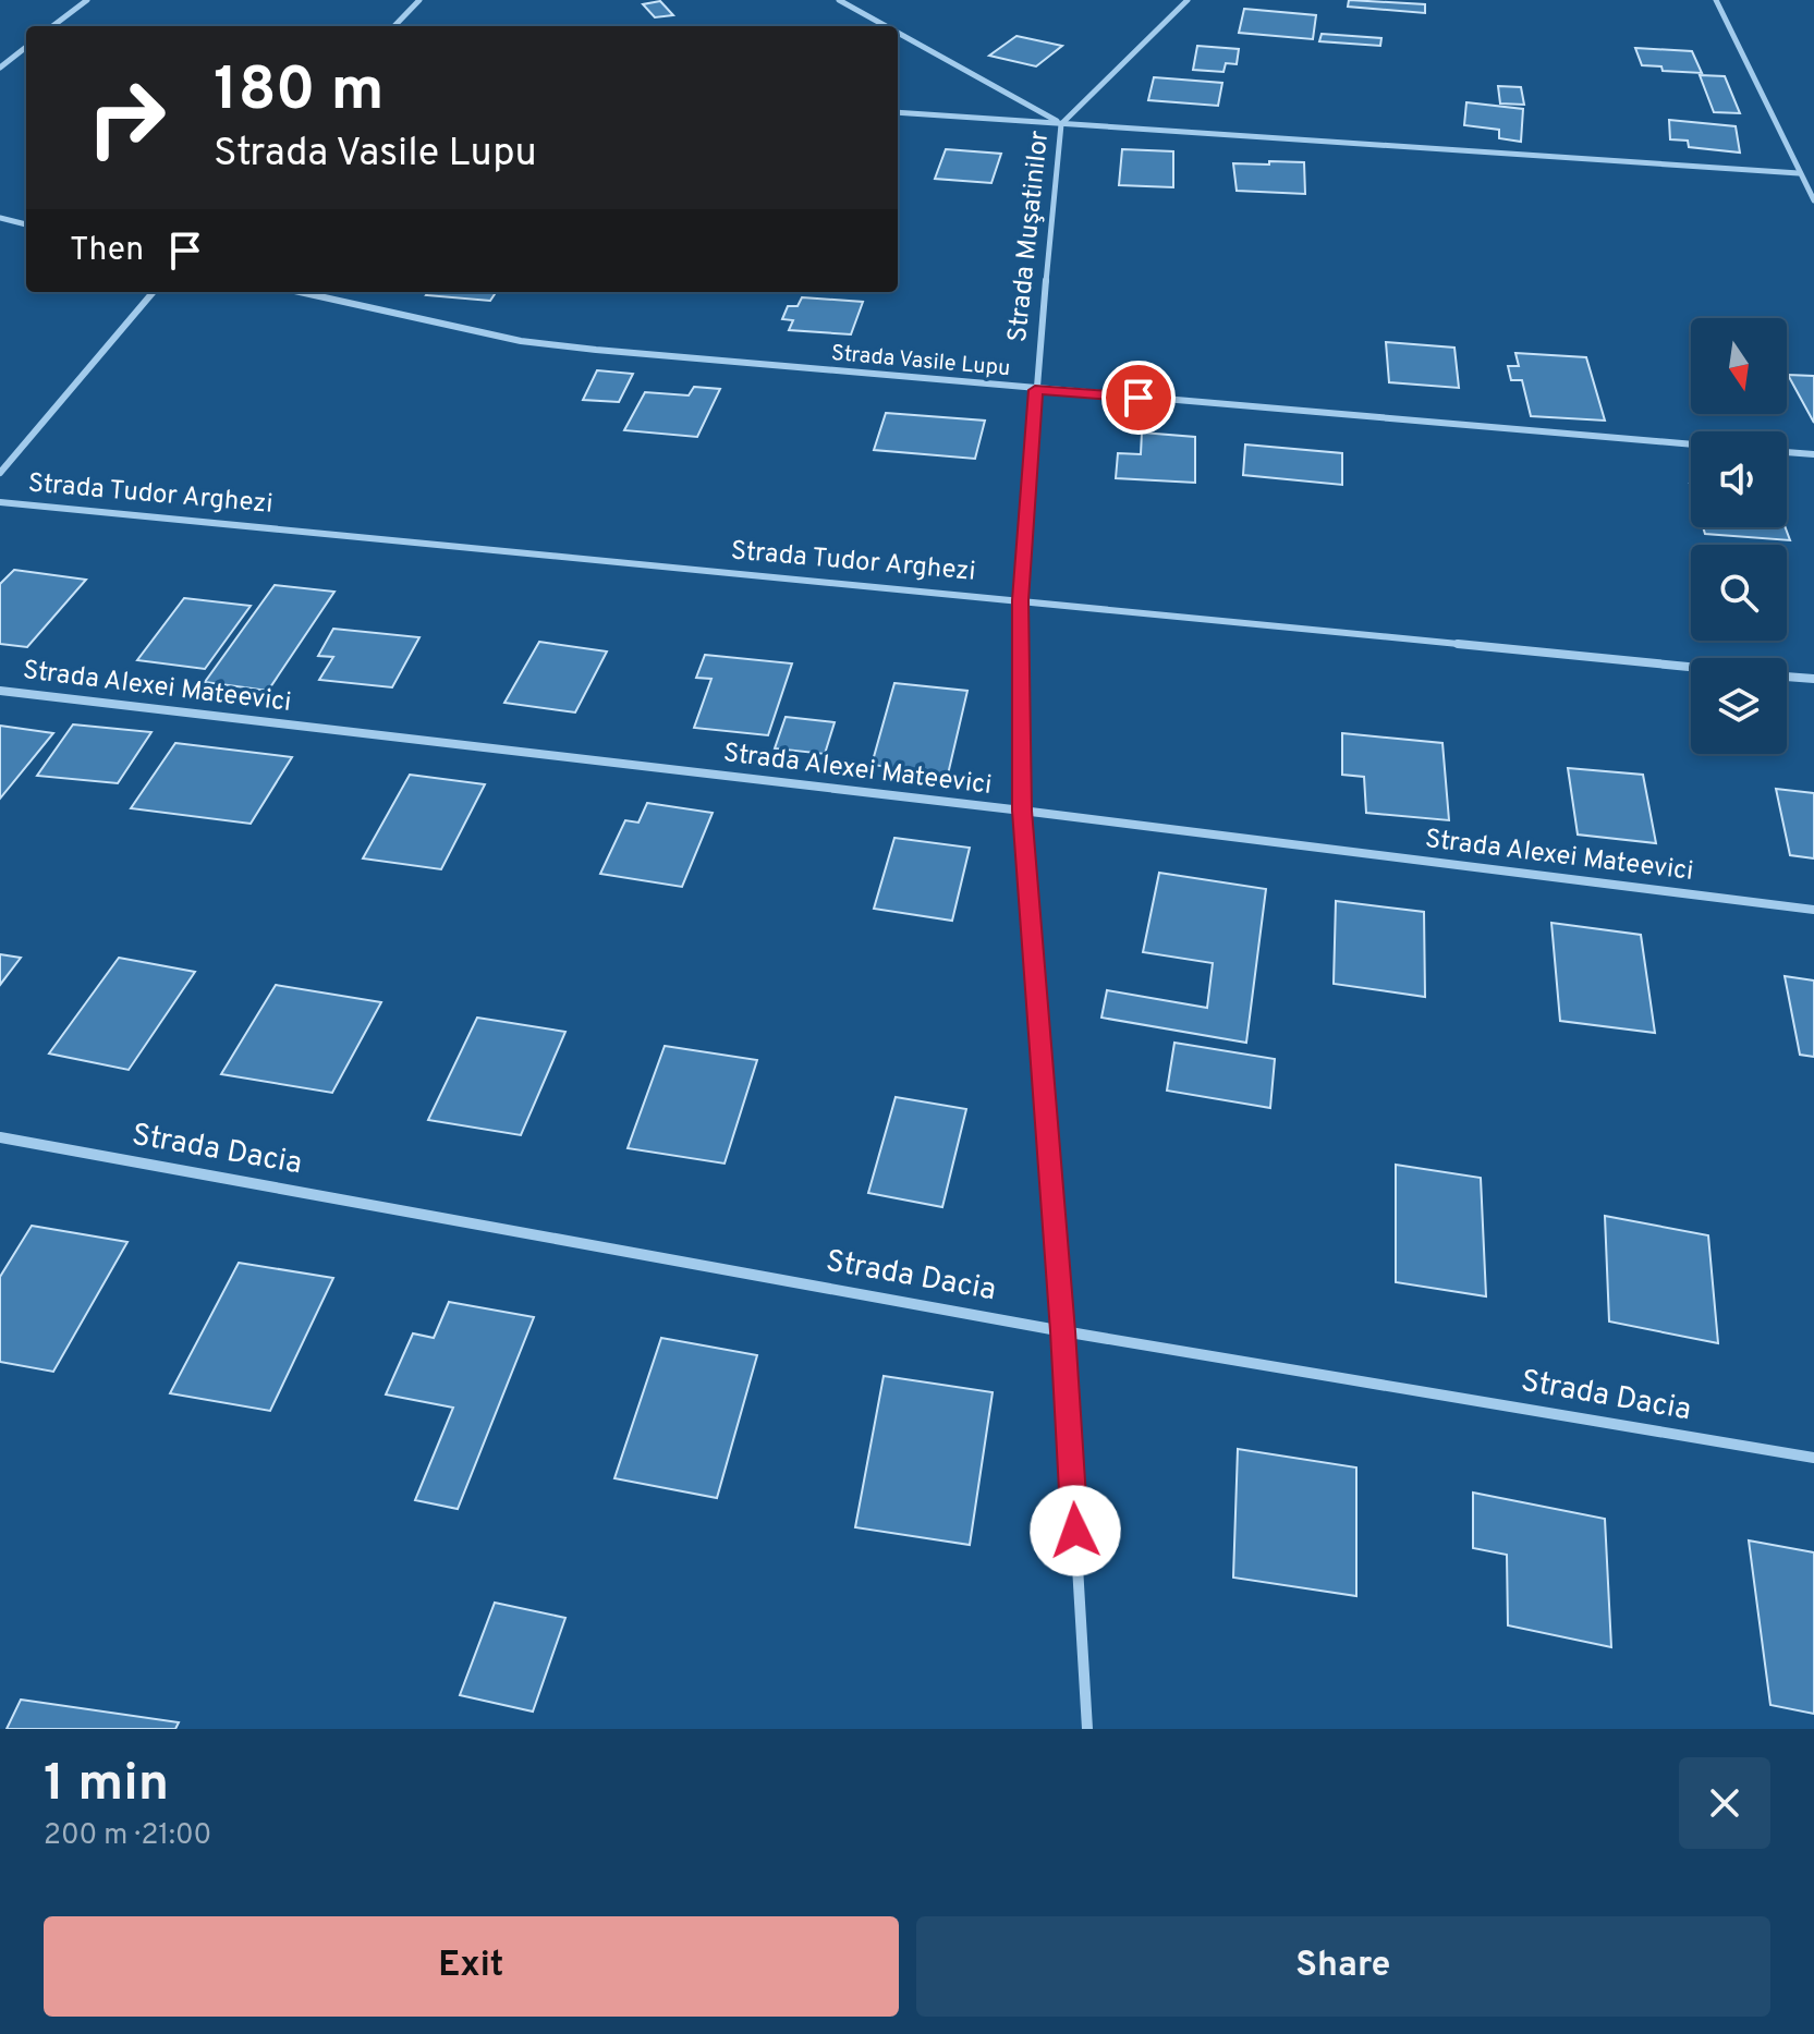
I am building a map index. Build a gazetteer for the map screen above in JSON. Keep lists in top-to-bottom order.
{
  "streets": {
    "street": [
      "Strada Muşatinilor",
      "Strada Vasile Lupu",
      "Strada Tudor Arghezi",
      "Strada Alexei Mateevici",
      "Strada Dacia"
    ]
  },
  "crossings": [
    ["Strada Muşatinilor", "Strada Vasile Lupu"],
    ["Strada Muşatinilor", "Strada Tudor Arghezi"],
    ["Strada Muşatinilor", "Strada Alexei Mateevici"],
    ["Strada Muşatinilor", "Strada Dacia"]
  ],
  "north": "bottom",
  "page": {
    "turn": ["180 m", "Strada Vasile Lupu"],
    "then": "Then",
    "heading": ["1 min", "200 m · 21:00"],
    "buttons": ["Exit", "Share"]
  }
}
